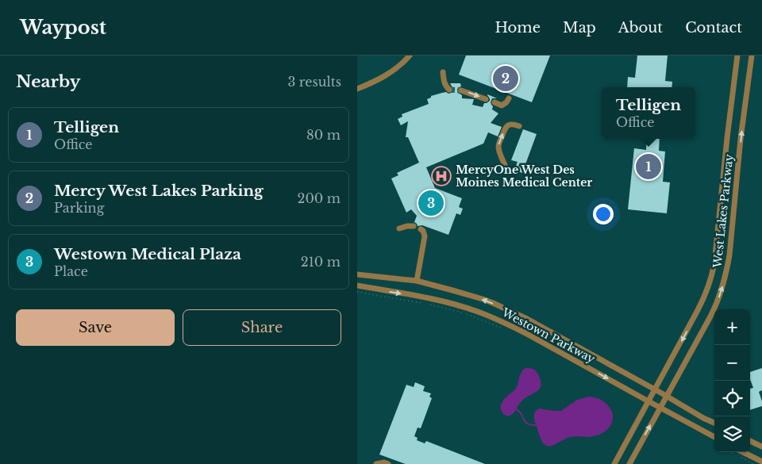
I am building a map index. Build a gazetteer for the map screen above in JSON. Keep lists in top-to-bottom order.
{
  "streets": {
    "street": ["West Lakes Parkway", "Westown Parkway"]
  },
  "crossings": [
    ["West Lakes Parkway", "Westown Parkway"]
  ],
  "places": {
    "hospital": ["MercyOne West Des Moines Medical Center"]
  },
  "page": {
    "header": "Waypost",
    "nav": [
      "Home",
      "Map",
      "About",
      "Contact"
    ],
    "heading": ["Nearby", "3 results"],
    "pins": ["2", "1", "3"],
    "popup": ["Telligen", "Office"],
    "list": [
      {
        "mark": "1",
        "name": "Telligen",
        "note": "Office",
        "value": "80 m"
      },
      {
        "mark": "2",
        "name": "Mercy West Lakes Parking",
        "note": "Parking",
        "value": "200 m"
      },
      {
        "mark": "3",
        "name": "Westown Medical Plaza",
        "note": "Place",
        "value": "210 m"
      }
    ],
    "buttons": ["Save", "Share"],
    "map_buttons": ["+", "−"]
  }
}
